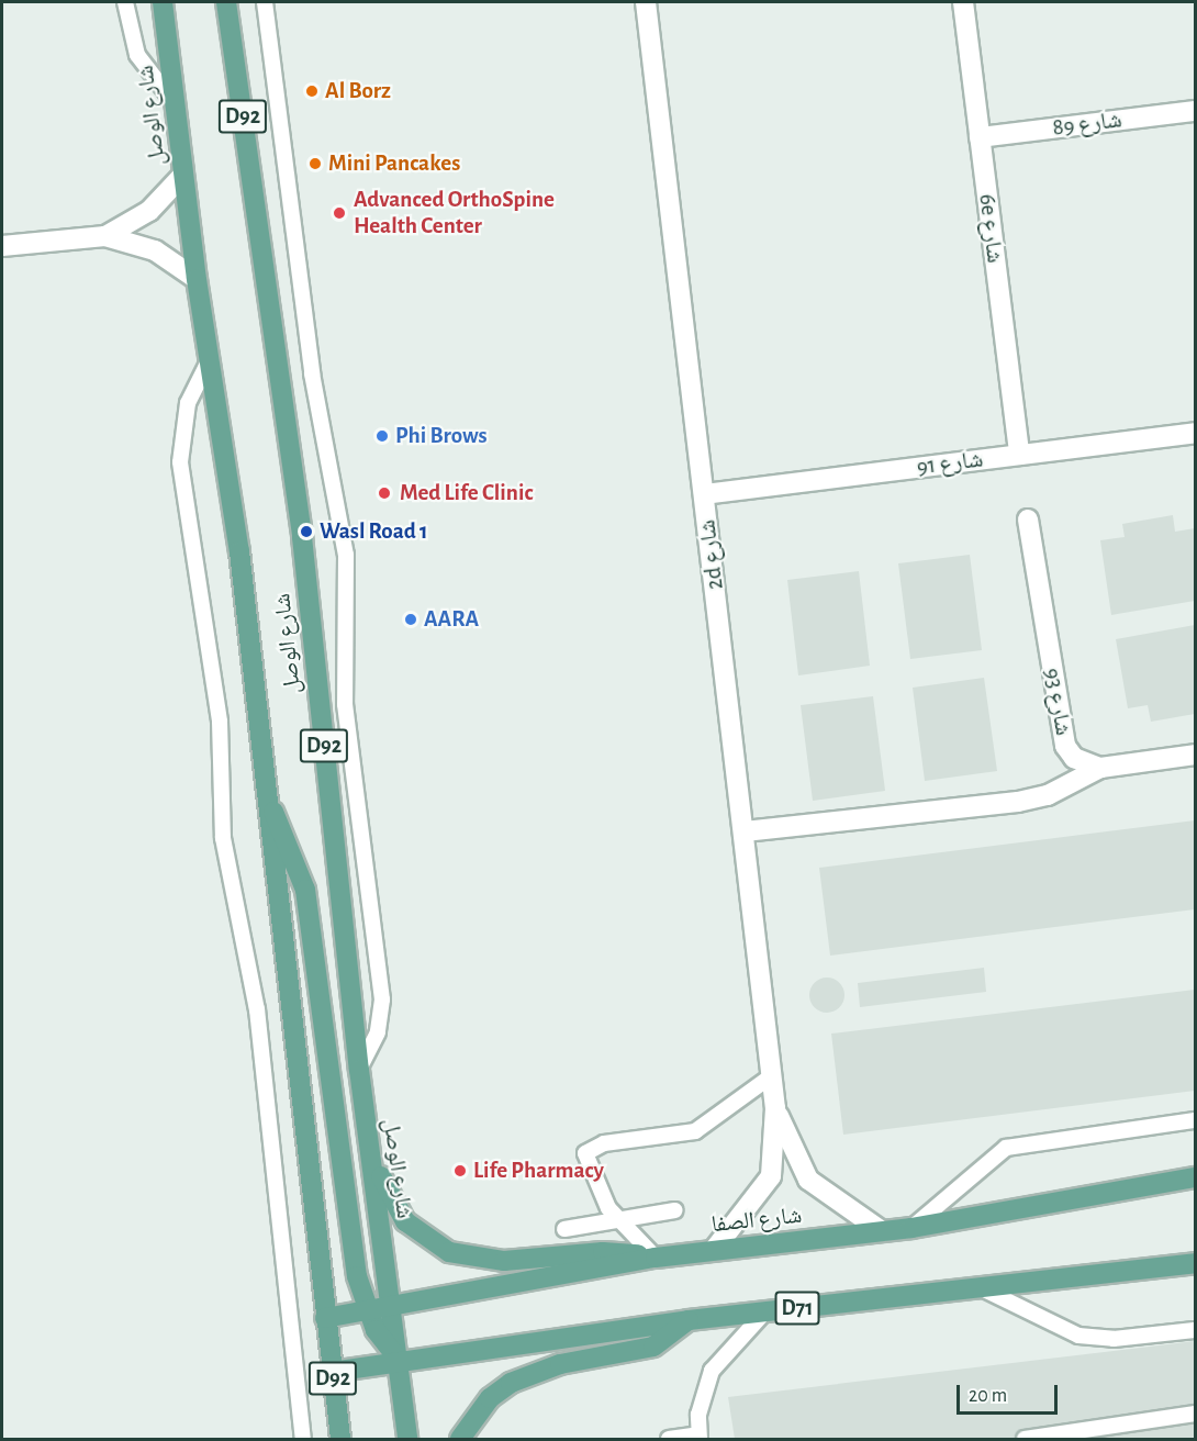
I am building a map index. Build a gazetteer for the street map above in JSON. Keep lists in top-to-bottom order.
{
  "streets": {
    "main road": [
      "شارع الوصل",
      "D92",
      "شارع الصفا",
      "D71"
    ],
    "street": [
      "شارع 89",
      "6e شارع",
      "شارع 91",
      "2d شارع",
      "شارع 93"
    ]
  },
  "crossings": [
    ["شارع الوصل", "شارع الصفا"],
    ["شارع الوصل", "D71"],
    ["شارع 89", "6e شارع"],
    ["6e شارع", "شارع 91"],
    ["شارع 91", "2d شارع"],
    ["2d شارع", "شارع الصفا"]
  ],
  "places": [
    "Al Borz",
    "Mini Pancakes",
    "Advanced OrthoSpine Health Center",
    "Phi Brows",
    "Med Life Clinic",
    "Wasl Road 1",
    "AARA",
    "Life Pharmacy"
  ],
  "scale_bar": "20 m"
}
